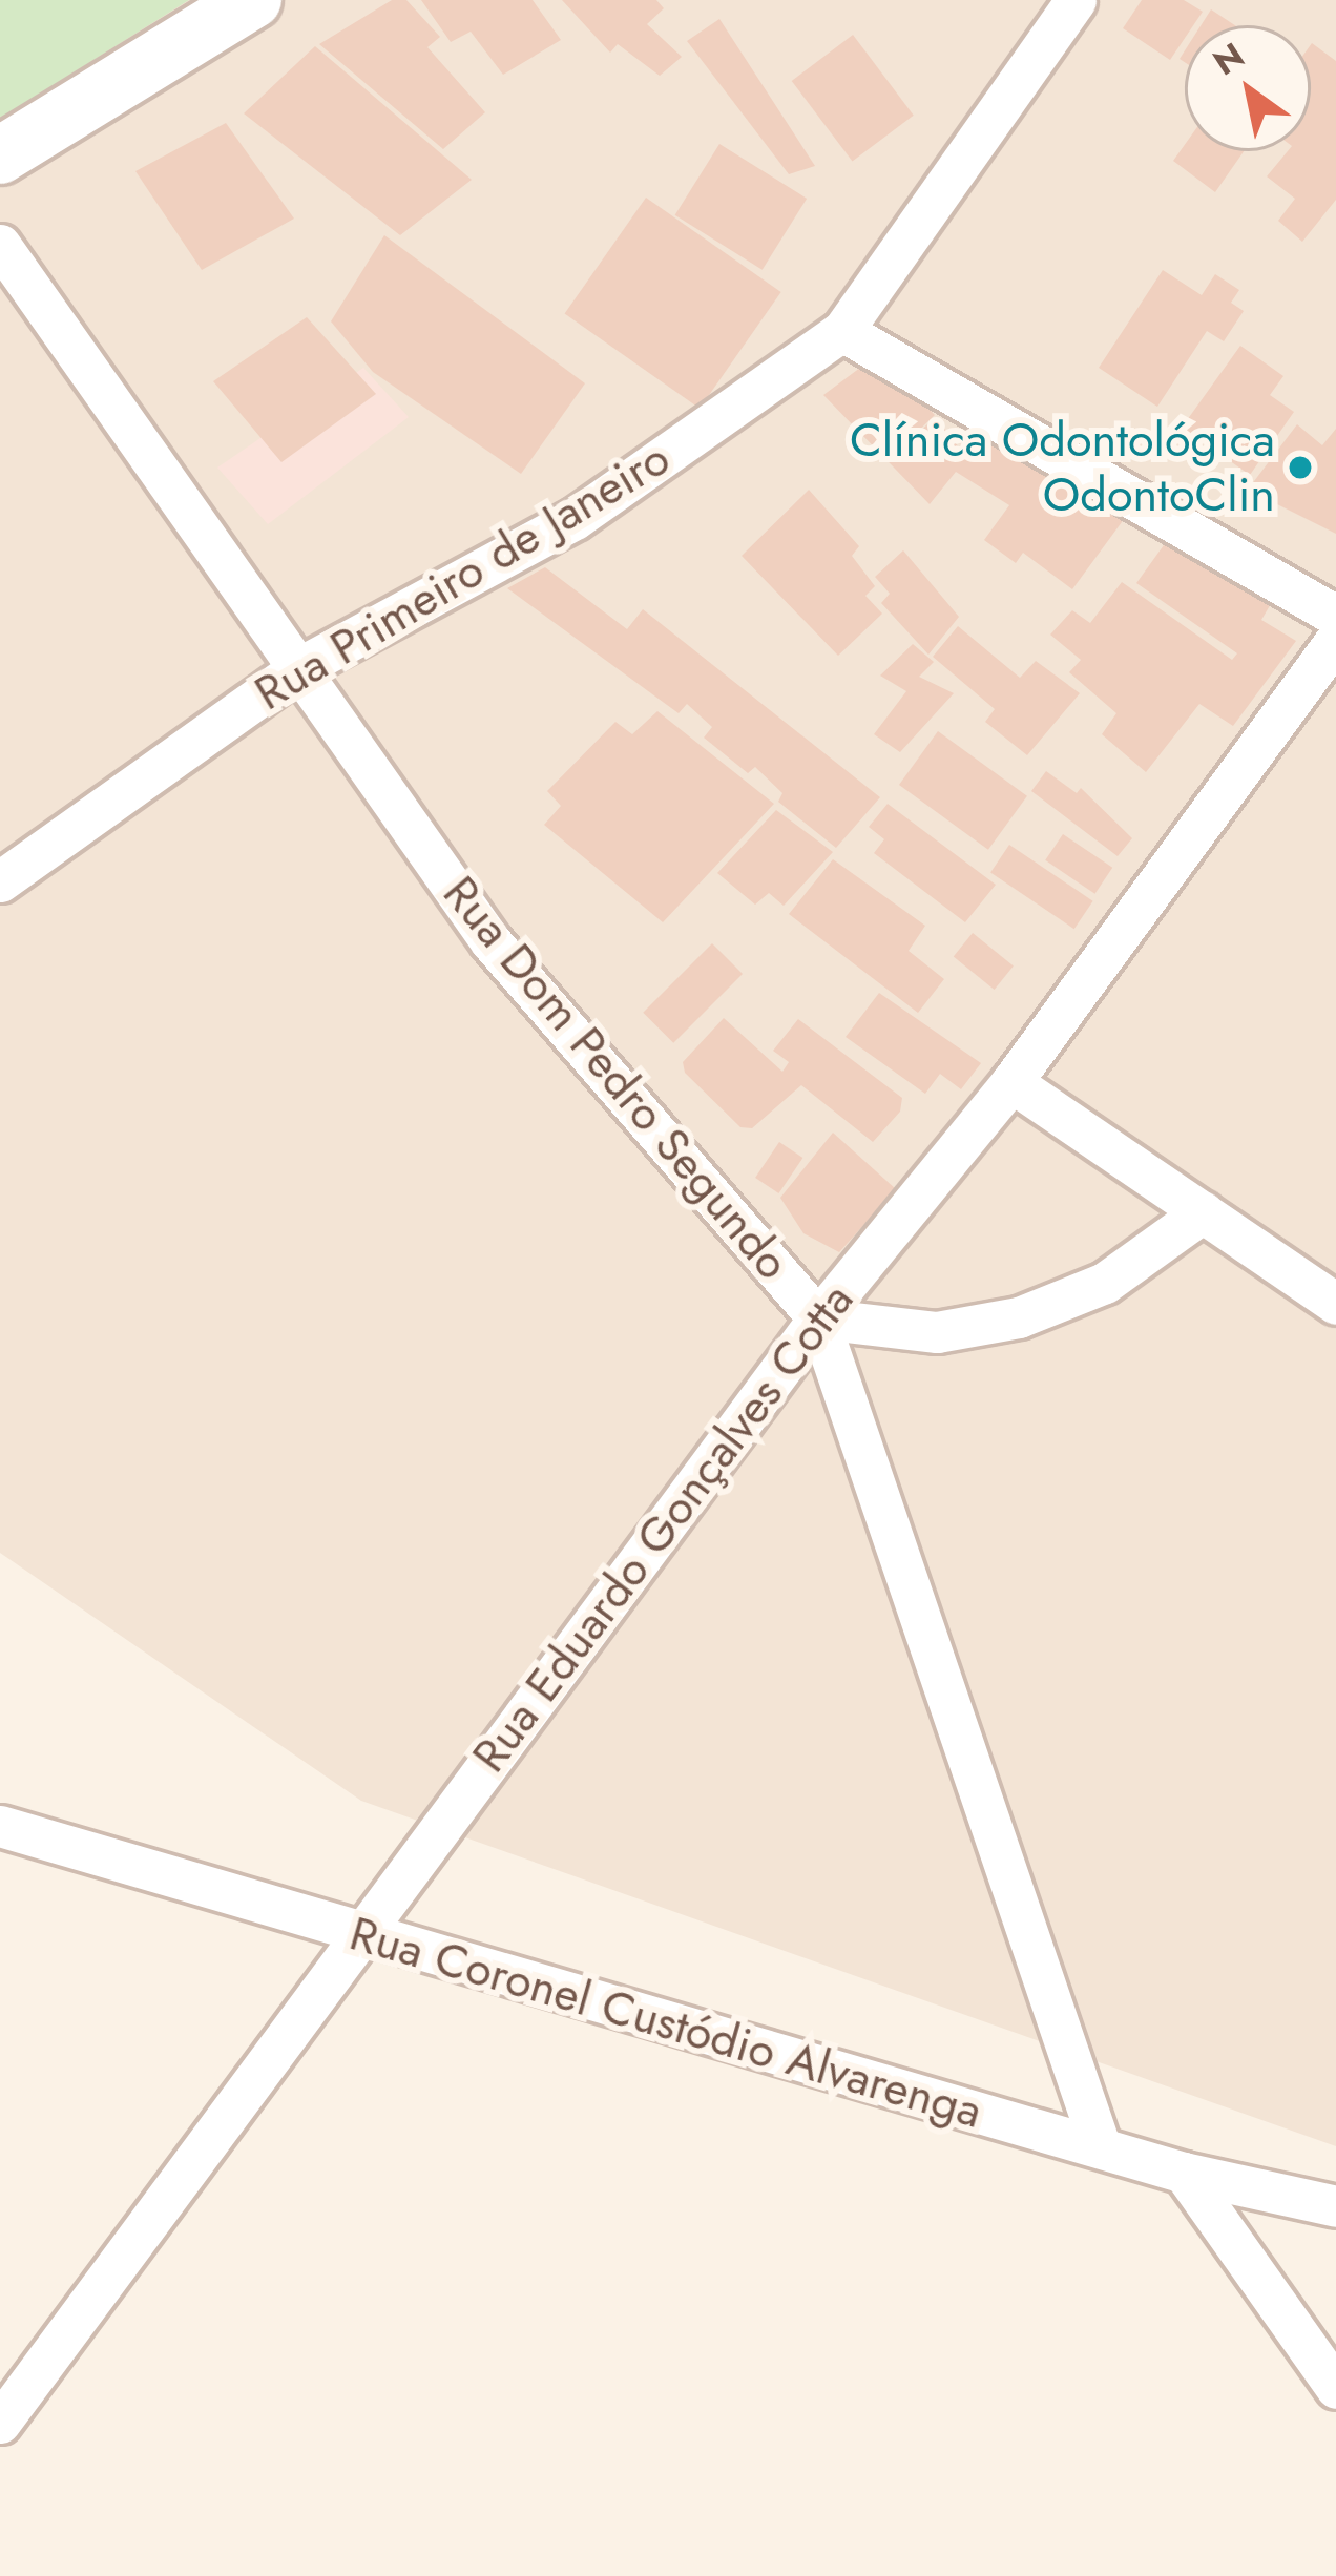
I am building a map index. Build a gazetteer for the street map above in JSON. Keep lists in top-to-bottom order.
{
  "streets": {
    "street": [
      "Rua Primeiro de Janeiro",
      "Rua Dom Pedro Segundo",
      "Rua Eduardo Gonçalves Cotta",
      "Rua Coronel Custódio Alvarenga"
    ]
  },
  "crossings": [
    ["Rua Primeiro de Janeiro", "Rua Dom Pedro Segundo"],
    ["Rua Dom Pedro Segundo", "Rua Eduardo Gonçalves Cotta"],
    ["Rua Dom Pedro Segundo", "Rua Coronel Custódio Alvarenga"],
    ["Rua Eduardo Gonçalves Cotta", "Rua Coronel Custódio Alvarenga"]
  ],
  "places": ["Clínica Odontológica OdontoClin"],
  "north": "top left"
}
